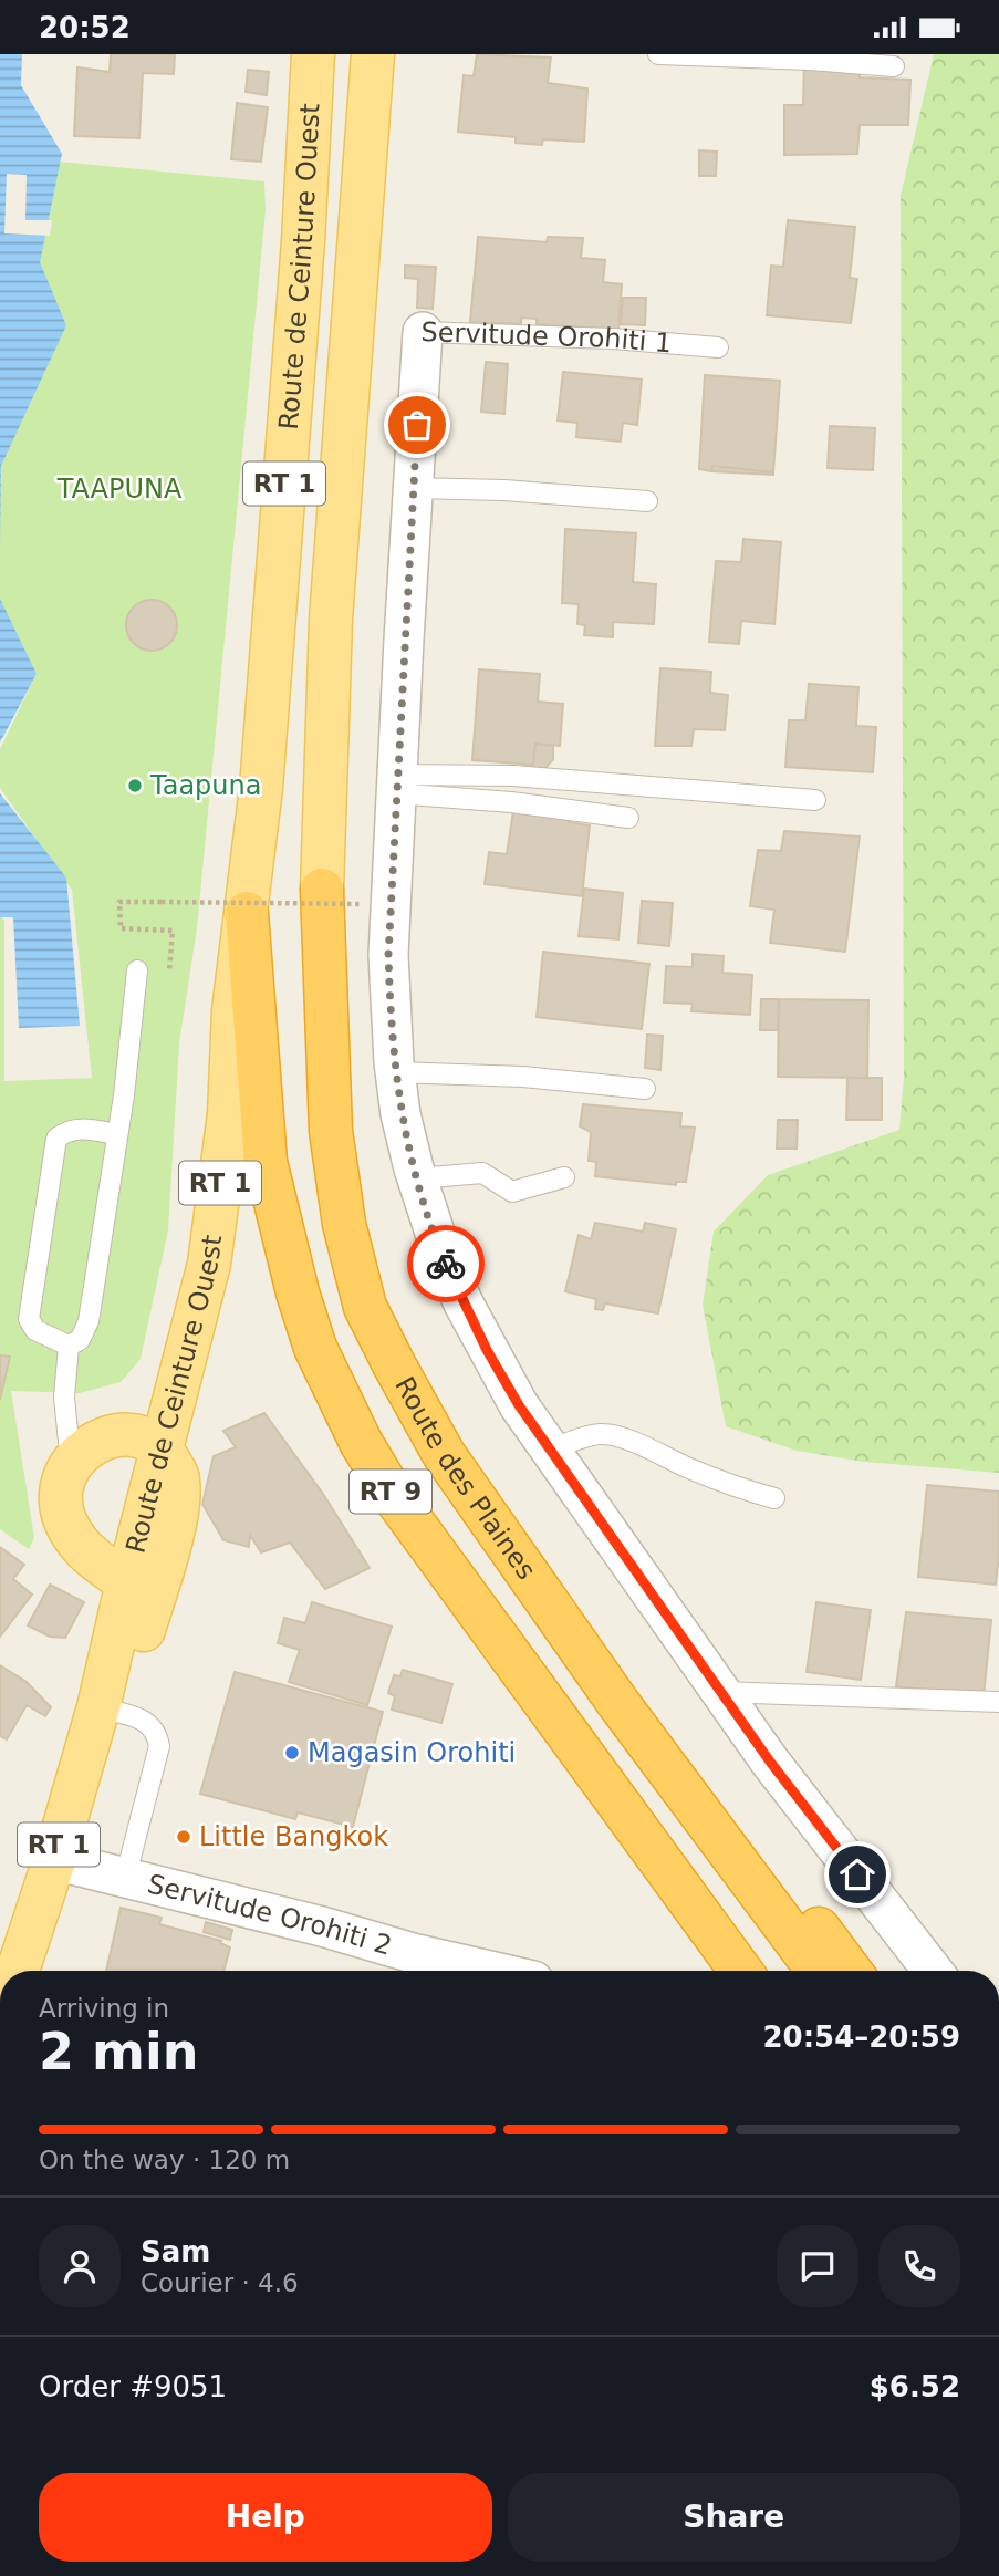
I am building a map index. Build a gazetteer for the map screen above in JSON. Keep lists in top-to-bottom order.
{
  "streets": {
    "highway": ["Route des Plaines", "RT 9"],
    "main road": ["Route de Ceinture Ouest", "RT 1"],
    "street": ["Servitude Orohiti 1", "Servitude Orohiti 2"]
  },
  "crossings": [
    ["Route de Ceinture Ouest", "RT 1"],
    ["Route de Ceinture Ouest", "Route des Plaines"],
    ["Route de Ceinture Ouest", "RT 9"],
    ["Route de Ceinture Ouest", "Servitude Orohiti 2"]
  ],
  "parks": ["TAAPUNA"],
  "places": ["Taapuna", "Magasin Orohiti", "Little Bangkok"],
  "page": {
    "status": "20:52",
    "heading": ["2 min", "Arriving in", "20:54–20:59"],
    "panel": [
      "Sam",
      "Courier · 4.6",
      "Order #9051",
      "$6.52"
    ],
    "bar": "On the way · 120 m",
    "buttons": ["Help", "Share"]
  }
}
